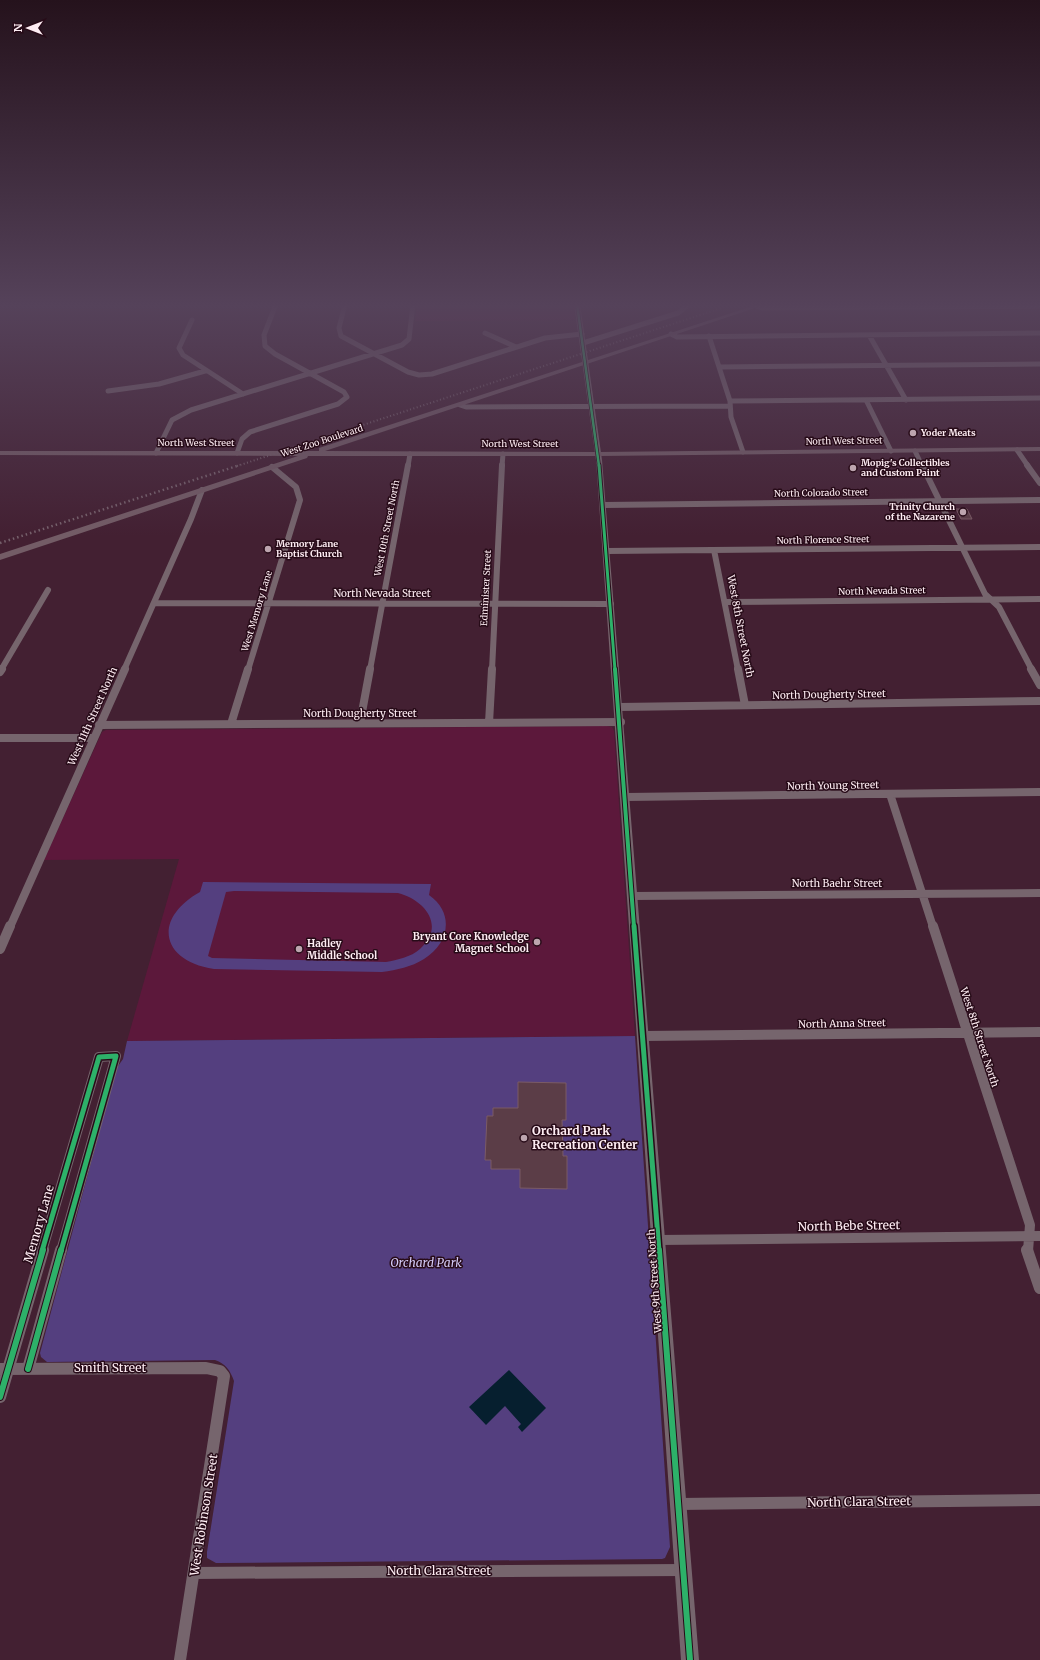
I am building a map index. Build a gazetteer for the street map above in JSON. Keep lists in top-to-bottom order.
{
  "streets": {
    "main road": ["West Zoo Boulevard", "North West Street"],
    "street": [
      "North Colorado Street",
      "West 10th Street North",
      "North Florence Street",
      "Edminister Street",
      "North Nevada Street",
      "West Memory Lane",
      "West 8th Street North",
      "North Dougherty Street",
      "West 11th Street North",
      "North Young Street",
      "North Baehr Street",
      "North Anna Street",
      "Memory Lane",
      "North Bebe Street",
      "West 9th Street North",
      "Smith Street",
      "North Clara Street",
      "West Robinson Street"
    ]
  },
  "crossings": [
    ["West Zoo Boulevard", "North West Street"],
    ["West Zoo Boulevard", "West Memory Lane"],
    ["West Zoo Boulevard", "West 11th Street North"],
    ["North West Street", "West 10th Street North"],
    ["North West Street", "Edminister Street"],
    ["North West Street", "West 9th Street North"],
    ["North Colorado Street", "West 9th Street North"],
    ["West 10th Street North", "North Nevada Street"],
    ["West 10th Street North", "North Dougherty Street"],
    ["North Florence Street", "West 8th Street North"],
    ["North Florence Street", "West 9th Street North"],
    ["Edminister Street", "North Nevada Street"],
    ["Edminister Street", "North Dougherty Street"],
    ["North Nevada Street", "West Memory Lane"],
    ["North Nevada Street", "West 8th Street North"],
    ["North Nevada Street", "West 11th Street North"],
    ["North Nevada Street", "West 9th Street North"],
    ["West Memory Lane", "North Dougherty Street"],
    ["West 8th Street North", "North Dougherty Street"],
    ["West 8th Street North", "North Young Street"],
    ["West 8th Street North", "North Baehr Street"],
    ["West 8th Street North", "North Anna Street"],
    ["West 8th Street North", "North Bebe Street"],
    ["North Dougherty Street", "West 11th Street North"],
    ["North Dougherty Street", "West 9th Street North"],
    ["North Young Street", "West 9th Street North"],
    ["North Baehr Street", "West 9th Street North"],
    ["North Anna Street", "West 9th Street North"],
    ["Memory Lane", "Smith Street"],
    ["North Bebe Street", "West 9th Street North"],
    ["West 9th Street North", "North Clara Street"],
    ["Smith Street", "West Robinson Street"],
    ["North Clara Street", "West Robinson Street"]
  ],
  "parks": ["Orchard Park"],
  "places": [
    "Yoder Meats",
    "Mopig's Collectibles and Custom Paint",
    "Trinity Church of the Nazarene",
    "Memory Lane Baptist Church",
    "Bryant Core Knowledge Magnet School",
    "Hadley Middle School",
    "Orchard Park Recreation Center"
  ],
  "north": "left"
}
